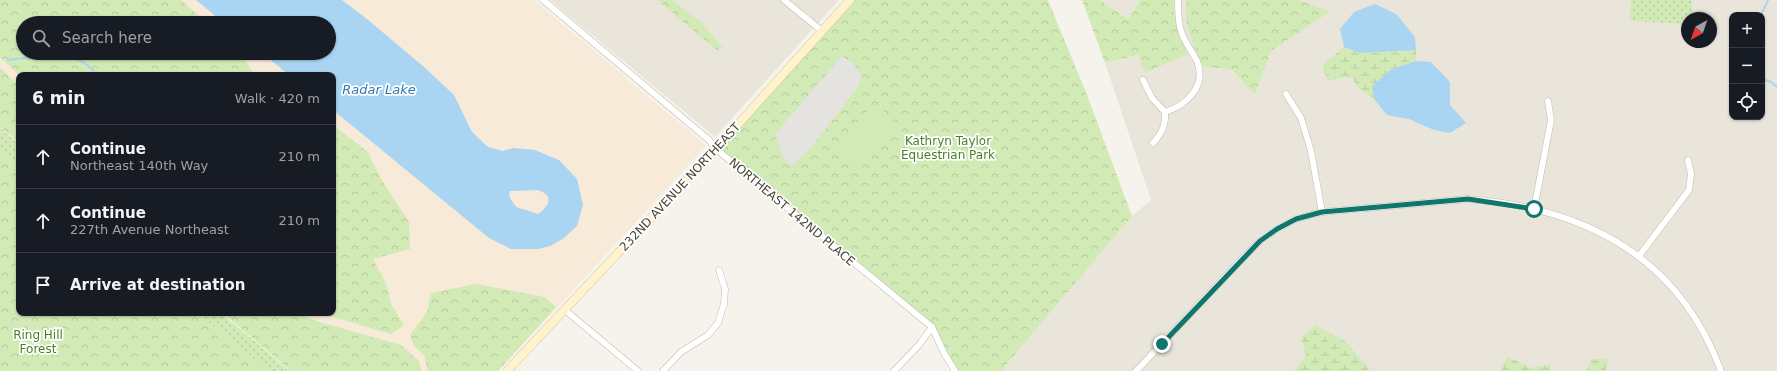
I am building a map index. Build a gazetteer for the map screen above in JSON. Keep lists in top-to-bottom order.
{
  "streets": {
    "street": ["232ND AVENUE NORTHEAST", "NORTHEAST 142ND PLACE"]
  },
  "crossings": [
    ["232ND AVENUE NORTHEAST", "NORTHEAST 142ND PLACE"]
  ],
  "water": ["Radar Lake"],
  "parks": ["Kathryn Taylor Equestrian Park", "Ring Hill Forest"],
  "north": "bottom left",
  "page": {
    "map_buttons": ["+", "−"],
    "search": "Search here",
    "heading": ["6 min", "Walk · 420 m"],
    "list": [
      ["Continue", "Northeast 140th Way", "210 m"],
      ["Continue", "227th Avenue Northeast", "210 m"],
      "Arrive at destination"
    ]
  }
}
